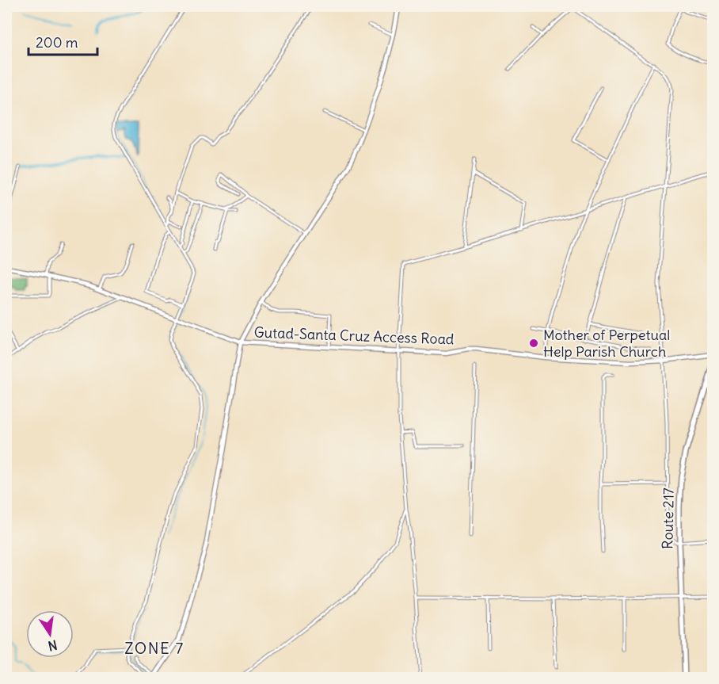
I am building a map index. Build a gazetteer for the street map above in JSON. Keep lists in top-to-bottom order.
{
  "streets": {
    "main road": ["Route 217"],
    "street": ["Gutad-Santa Cruz Access Road"]
  },
  "districts": ["ZONE 7"],
  "places": ["Mother of Perpetual Help Parish Church"],
  "scale_bar": "200 m",
  "north": "bottom"
}
